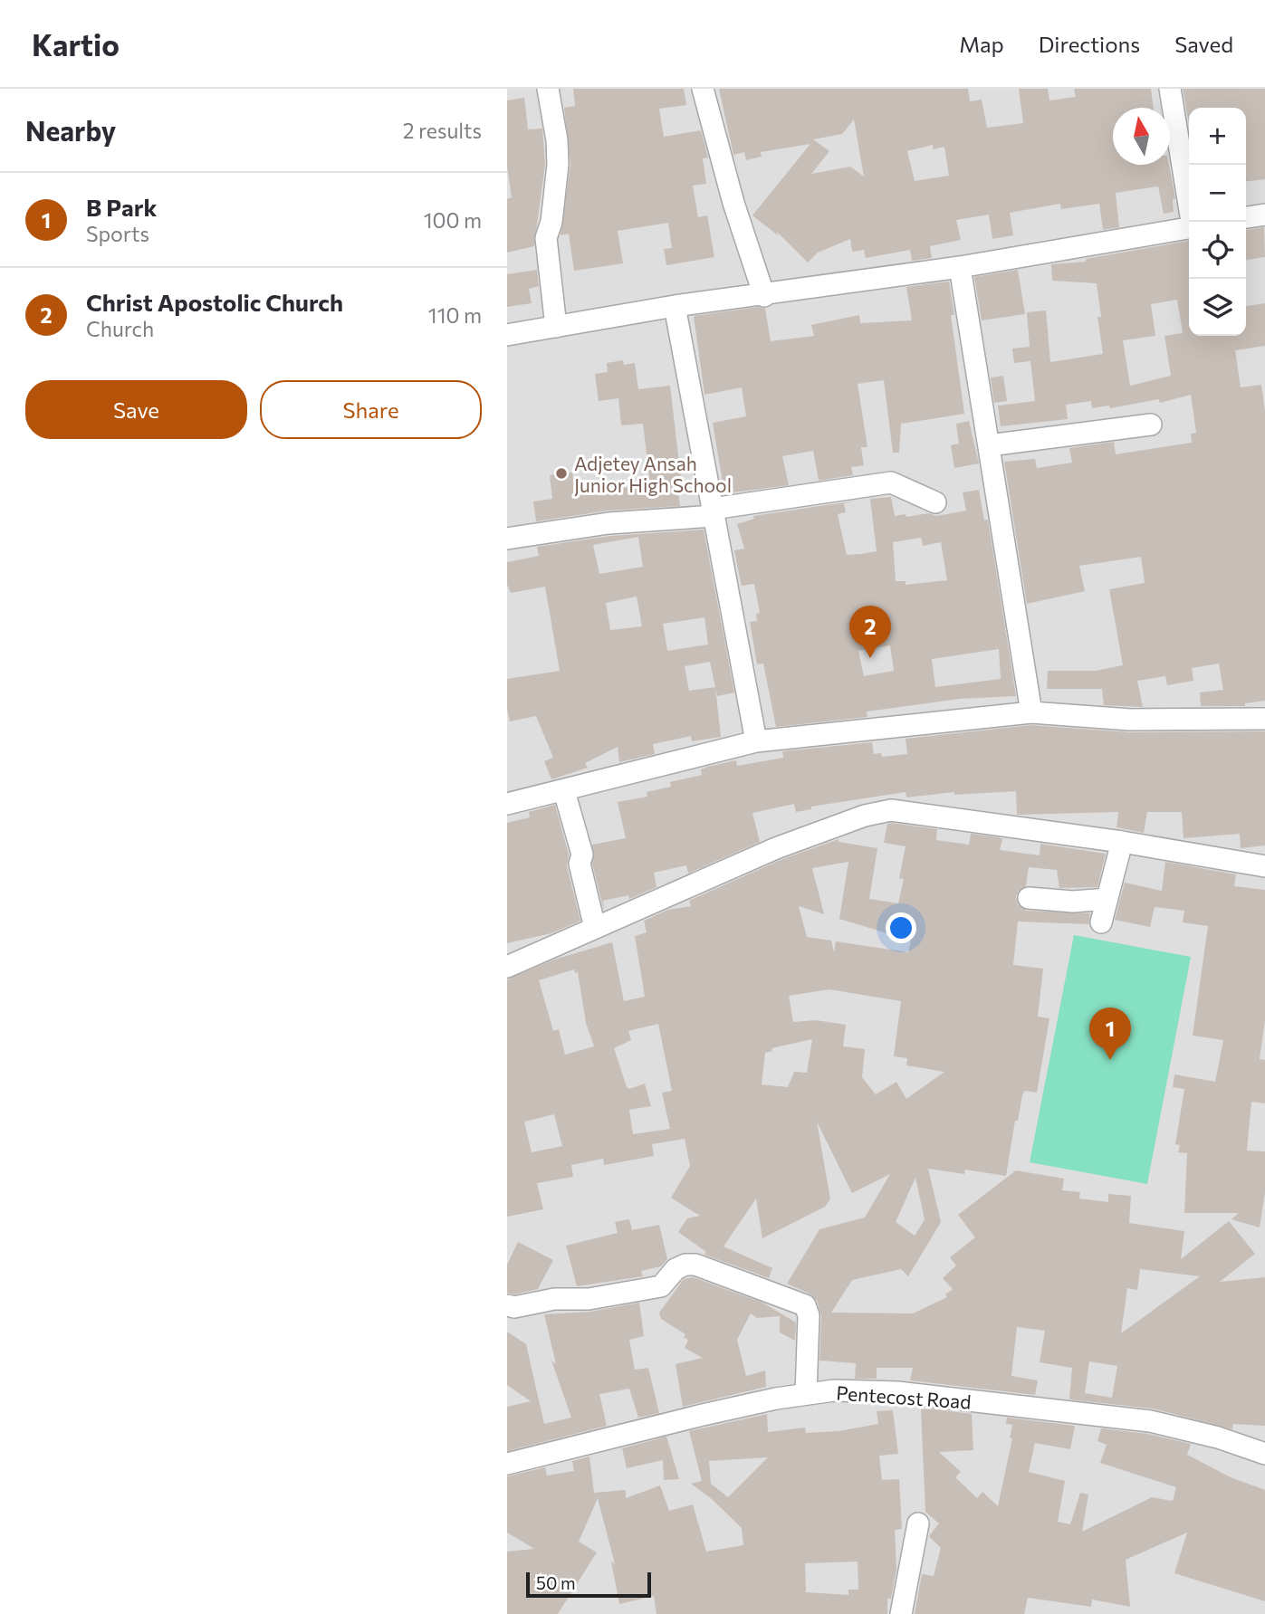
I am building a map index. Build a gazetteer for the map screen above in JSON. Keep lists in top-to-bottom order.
{
  "streets": {
    "street": ["Pentecost Road"]
  },
  "places": ["Adjetey Ansah Junior High School"],
  "scale_bar": "50 m",
  "north": "top",
  "page": {
    "header": "Kartio",
    "nav": ["Map", "Directions", "Saved"],
    "heading": ["Nearby", "2 results"],
    "map_buttons": ["+", "−"],
    "list": [
      {
        "mark": "1",
        "name": "B Park",
        "note": "Sports",
        "value": "100 m"
      },
      {
        "mark": "2",
        "name": "Christ Apostolic Church",
        "note": "Church",
        "value": "110 m"
      }
    ],
    "buttons": ["Save", "Share"],
    "pins": ["2", "1"],
    "scale": "50 m"
  }
}
